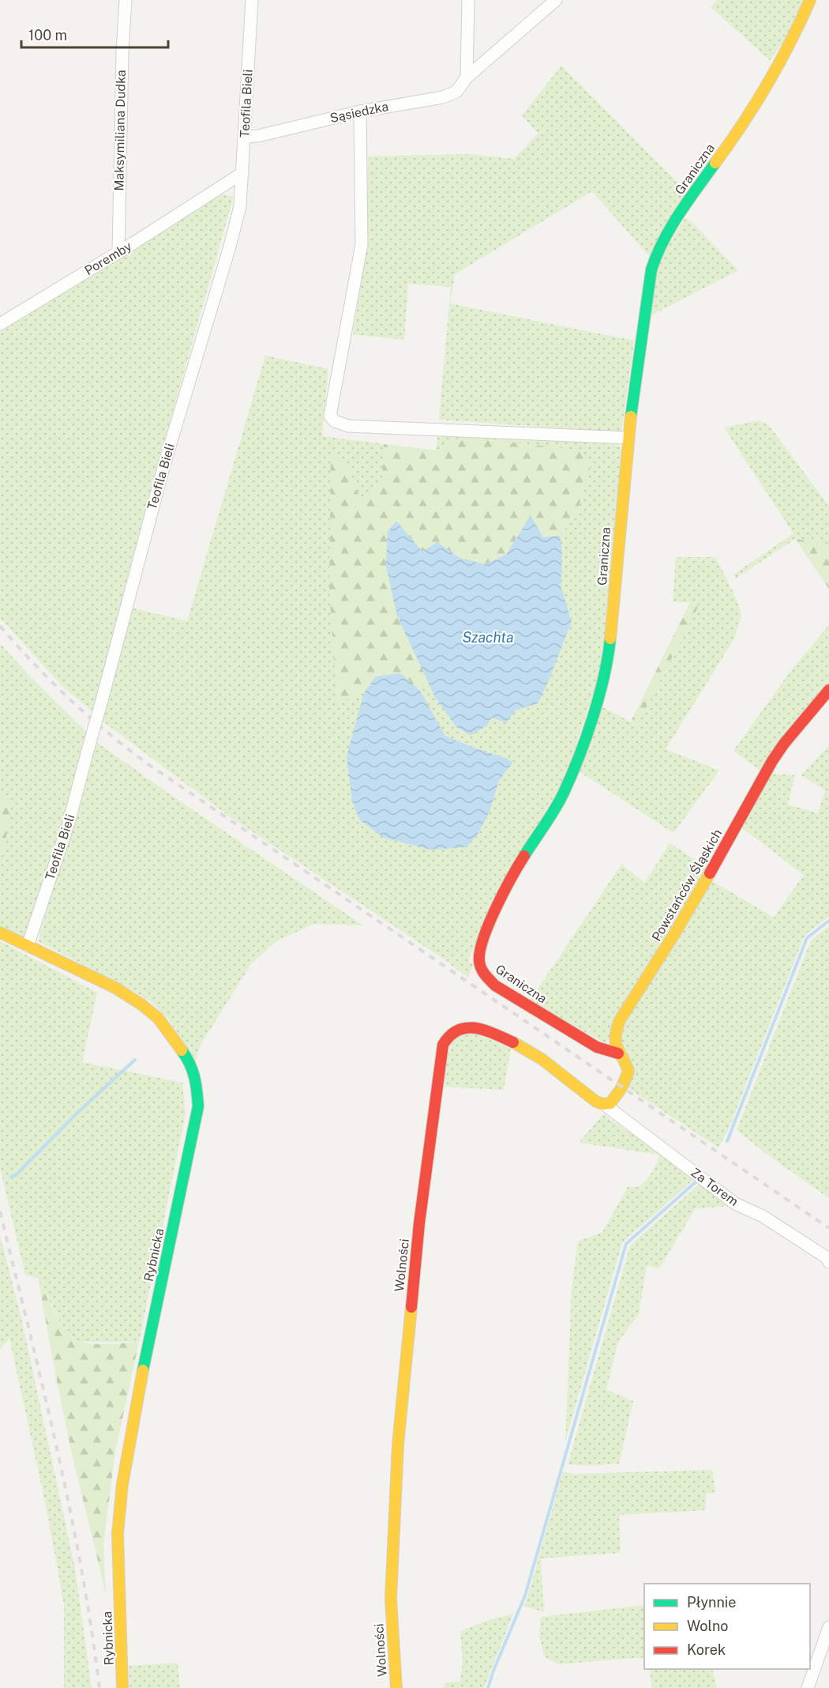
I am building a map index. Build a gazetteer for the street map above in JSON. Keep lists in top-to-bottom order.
{
  "streets": {
    "street": [
      "Teofila Bieli",
      "Sąsiedzka",
      "Maksymiliana Dudka",
      "Graniczna",
      "Poremby",
      "Powstańców Śląskich",
      "Za Torem",
      "Rybnicka",
      "Wolności"
    ]
  },
  "crossings": [
    ["Teofila Bieli", "Sąsiedzka"],
    ["Teofila Bieli", "Poremby"],
    ["Teofila Bieli", "Rybnicka"],
    ["Maksymiliana Dudka", "Poremby"],
    ["Graniczna", "Powstańców Śląskich"],
    ["Powstańców Śląskich", "Za Torem"],
    ["Powstańców Śląskich", "Wolności"],
    ["Za Torem", "Wolności"]
  ],
  "water": ["Szachta"],
  "legend": ["Płynnie", "Wolno", "Korek"],
  "scale_bar": "100 m"
}
